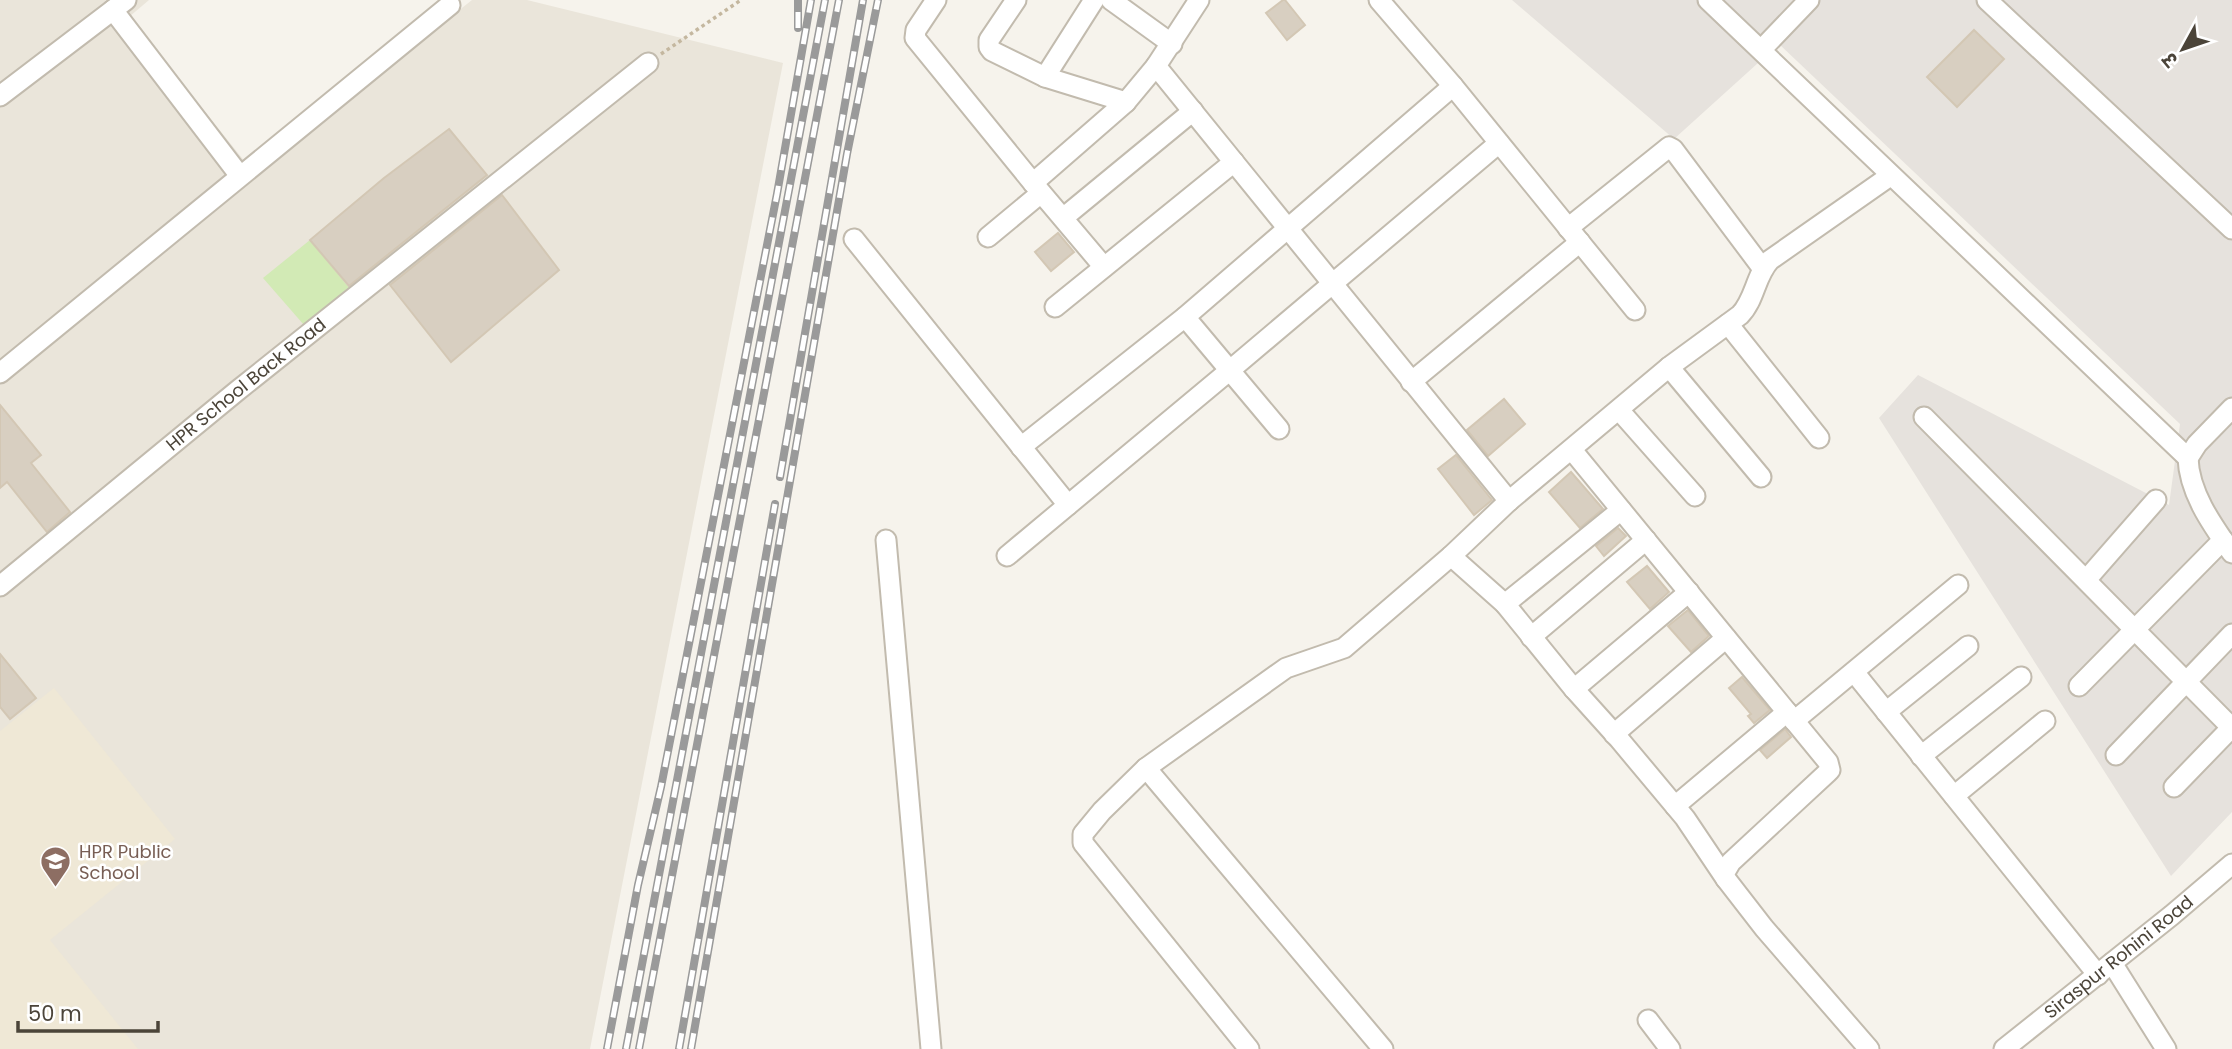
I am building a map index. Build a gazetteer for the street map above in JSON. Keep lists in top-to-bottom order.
{
  "streets": {
    "street": ["HPR School Back Road", "Siraspur Rohini Road"]
  },
  "places": {
    "school or university": ["HPR Public School"]
  },
  "scale_bar": "50 m",
  "north": "bottom left"
}
